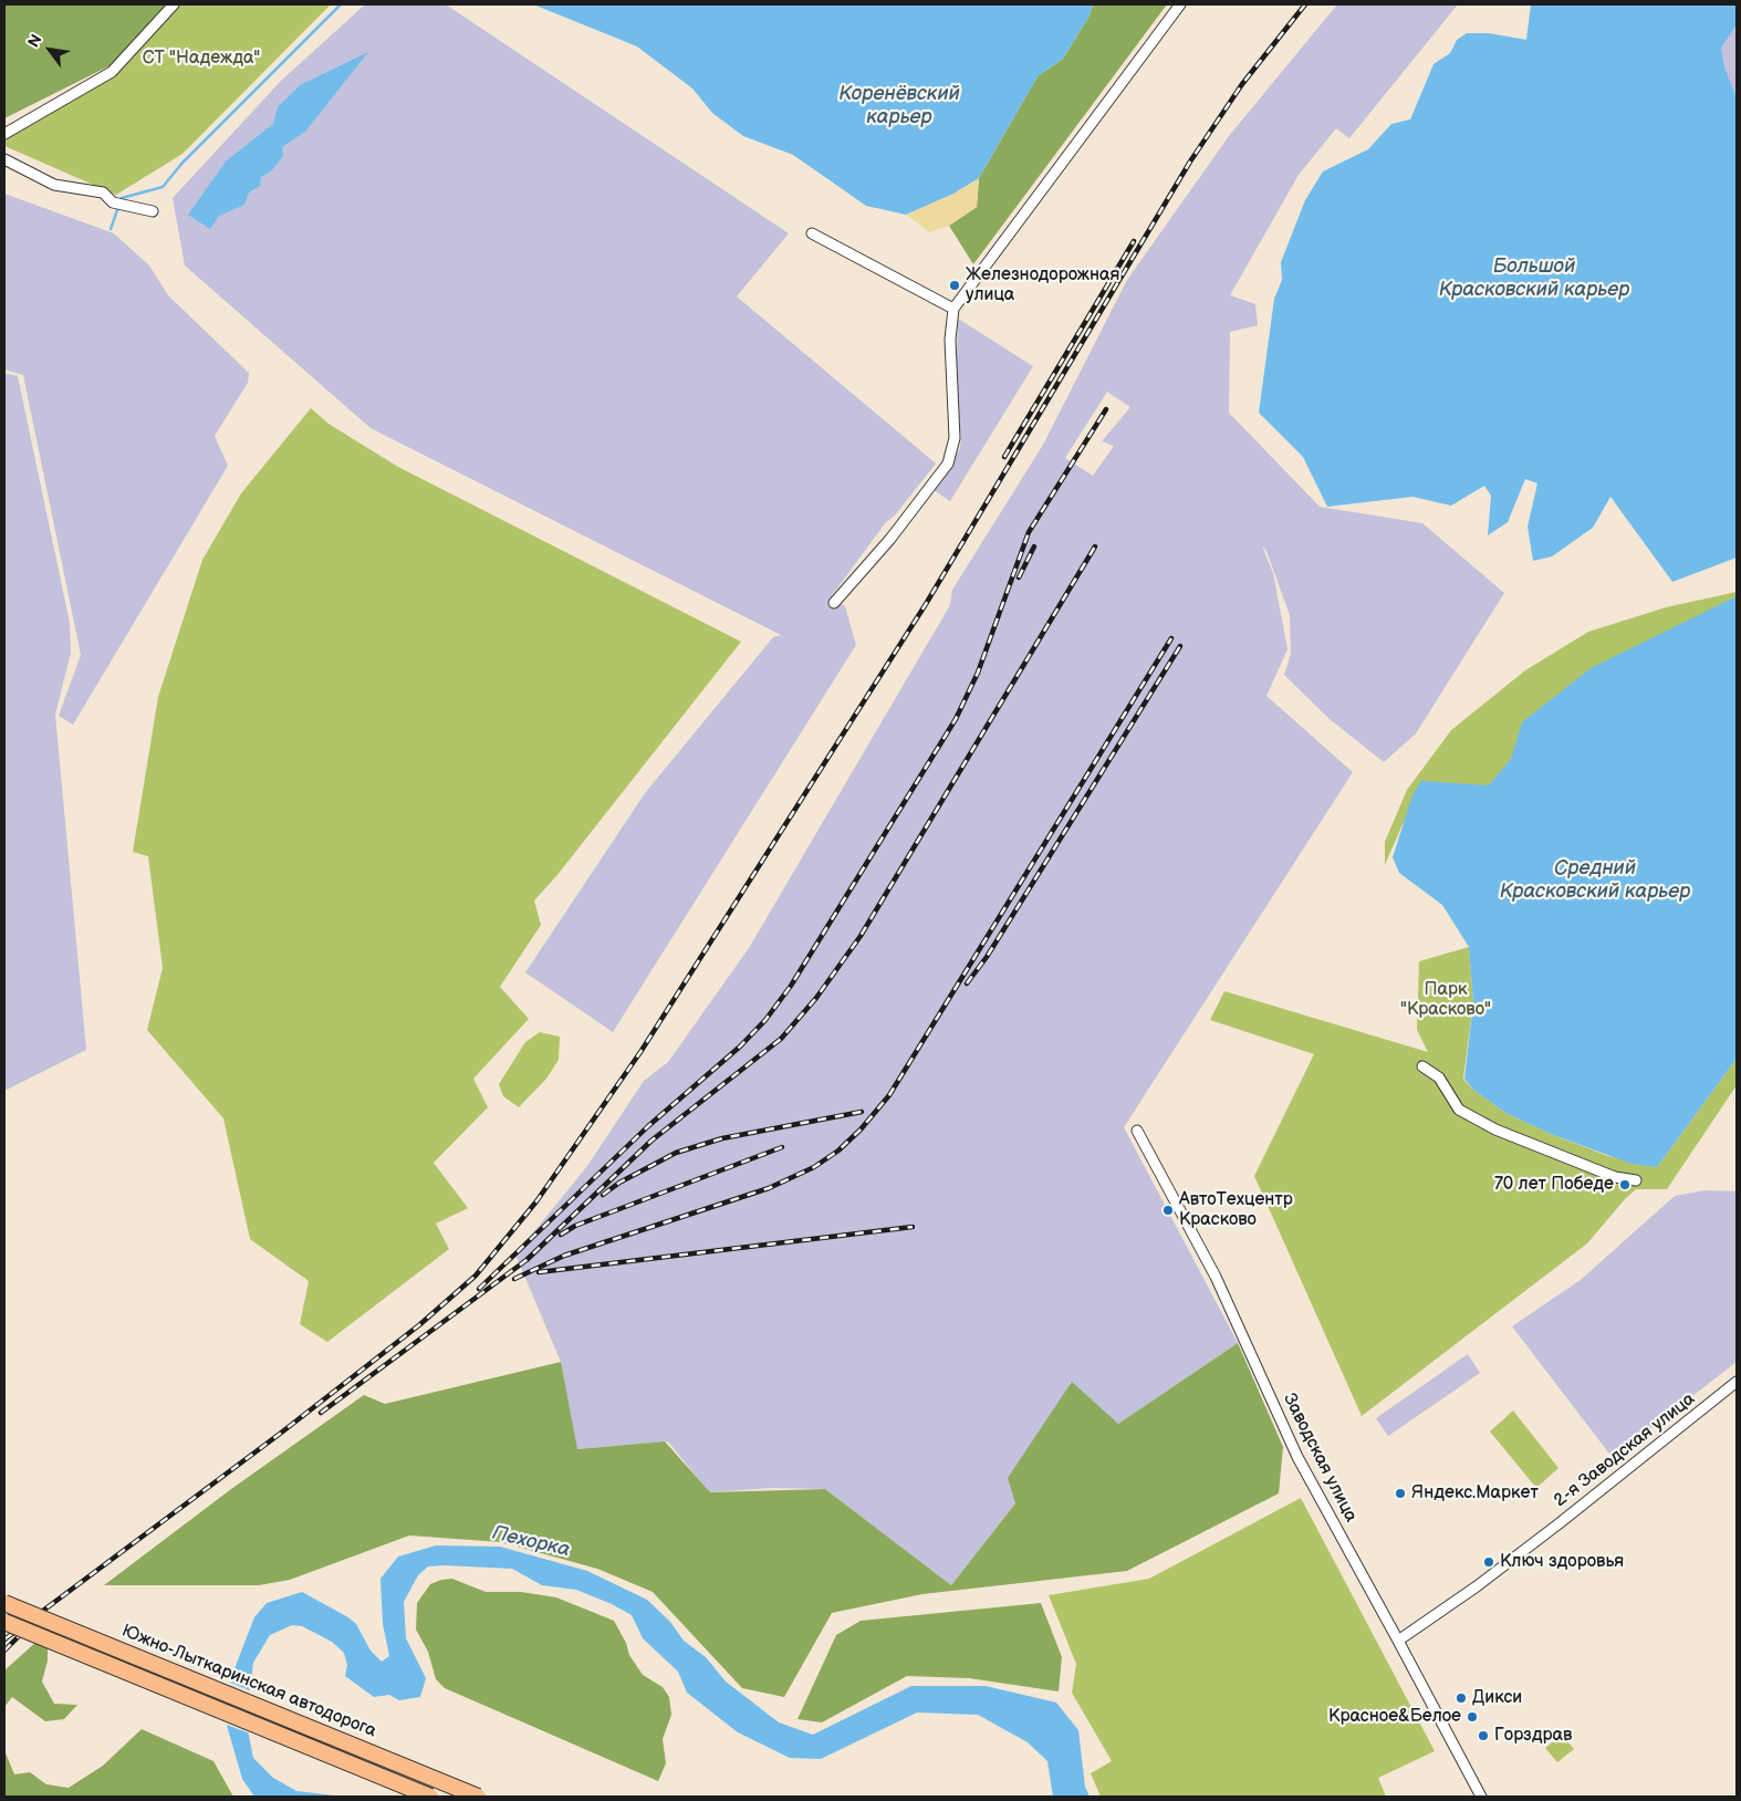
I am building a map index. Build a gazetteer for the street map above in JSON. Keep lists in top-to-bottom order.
{
  "streets": {
    "main road": ["Южно-Лыткаринская автодорога"],
    "street": ["2-я Заводская улица", "Заводская улица"]
  },
  "crossings": [
    ["2-я Заводская улица", "Заводская улица"]
  ],
  "water": [
    "Коренёвский карьер",
    "Большой Красковский карьер",
    "Средний Красковский карьер",
    "Пехорка"
  ],
  "parks": ["СТ \"Надежда\"", "Парк \"Красково\""],
  "places": [
    "Железнодорожная улица",
    "70 лет Победе",
    "АвтоТехцентр Красково",
    "Яндекс.Маркет",
    "Ключ здоровья",
    "Дикси",
    "Красное&Белое",
    "Горздрав"
  ],
  "north": "top left"
}
